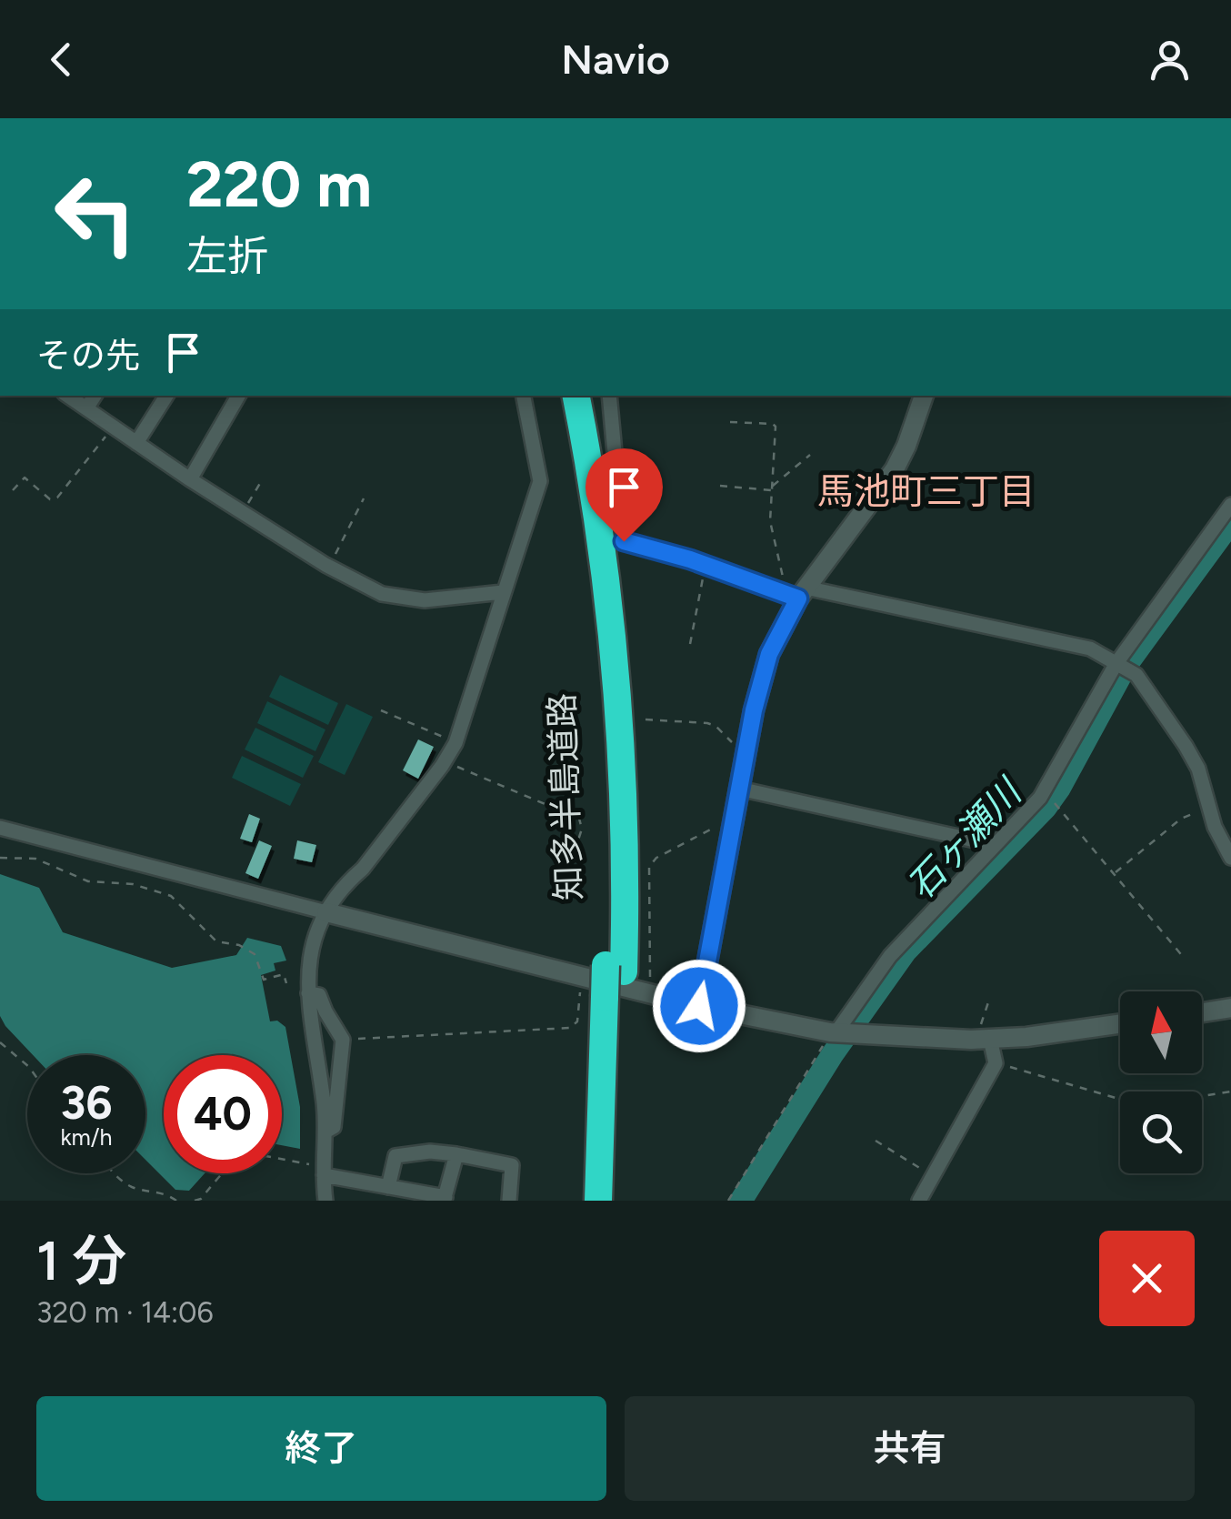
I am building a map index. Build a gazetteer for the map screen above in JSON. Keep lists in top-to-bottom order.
{
  "streets": {
    "highway": ["知多半島道路"]
  },
  "districts": ["馬池町三丁目"],
  "water": ["石ヶ瀬川"],
  "north": "top",
  "page": {
    "header": "Navio",
    "turn": ["220 m", "左折"],
    "then": "その先",
    "speed": "36 km/h",
    "limit": "40",
    "heading": ["1 分", "320 m · 14:06"],
    "buttons": ["終了", "共有"]
  }
}
